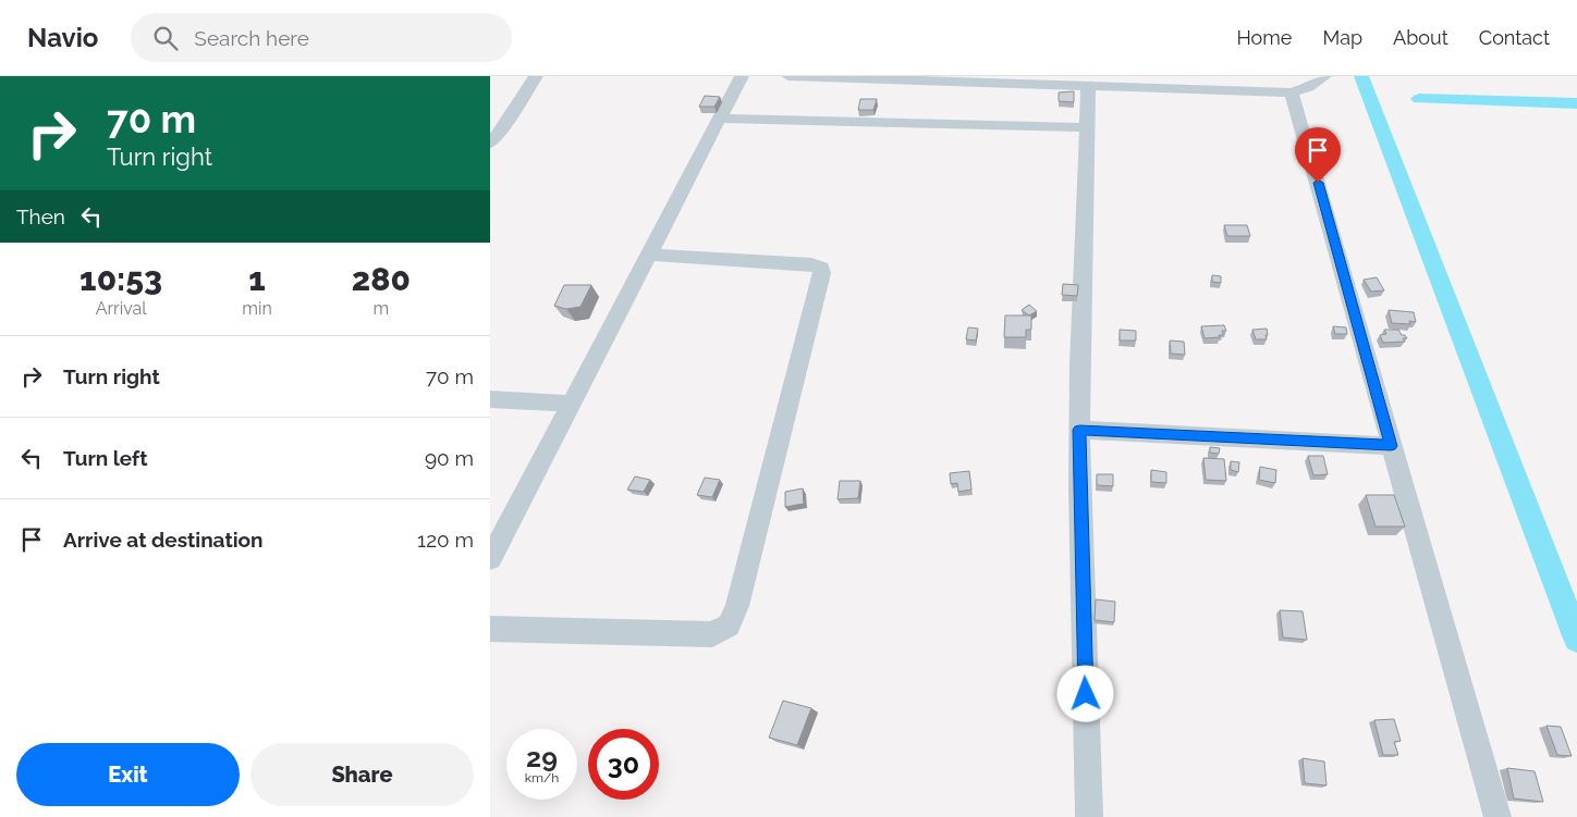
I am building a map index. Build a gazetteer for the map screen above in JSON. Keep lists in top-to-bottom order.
{
  "page": {
    "header": "Navio",
    "search": "Search here",
    "nav": [
      "Home",
      "Map",
      "About",
      "Contact"
    ],
    "turn": ["70 m", "Turn right"],
    "then": "Then",
    "eta": [
      "10:53",
      "Arrival",
      "1",
      "min",
      "280",
      "m"
    ],
    "list": [
      {
        "name": "Turn right",
        "value": "70 m"
      },
      {
        "name": "Turn left",
        "value": "90 m"
      },
      {
        "name": "Arrive at destination",
        "value": "120 m"
      }
    ],
    "speed": "29 km/h",
    "limit": "30",
    "buttons": ["Exit", "Share"]
  }
}
